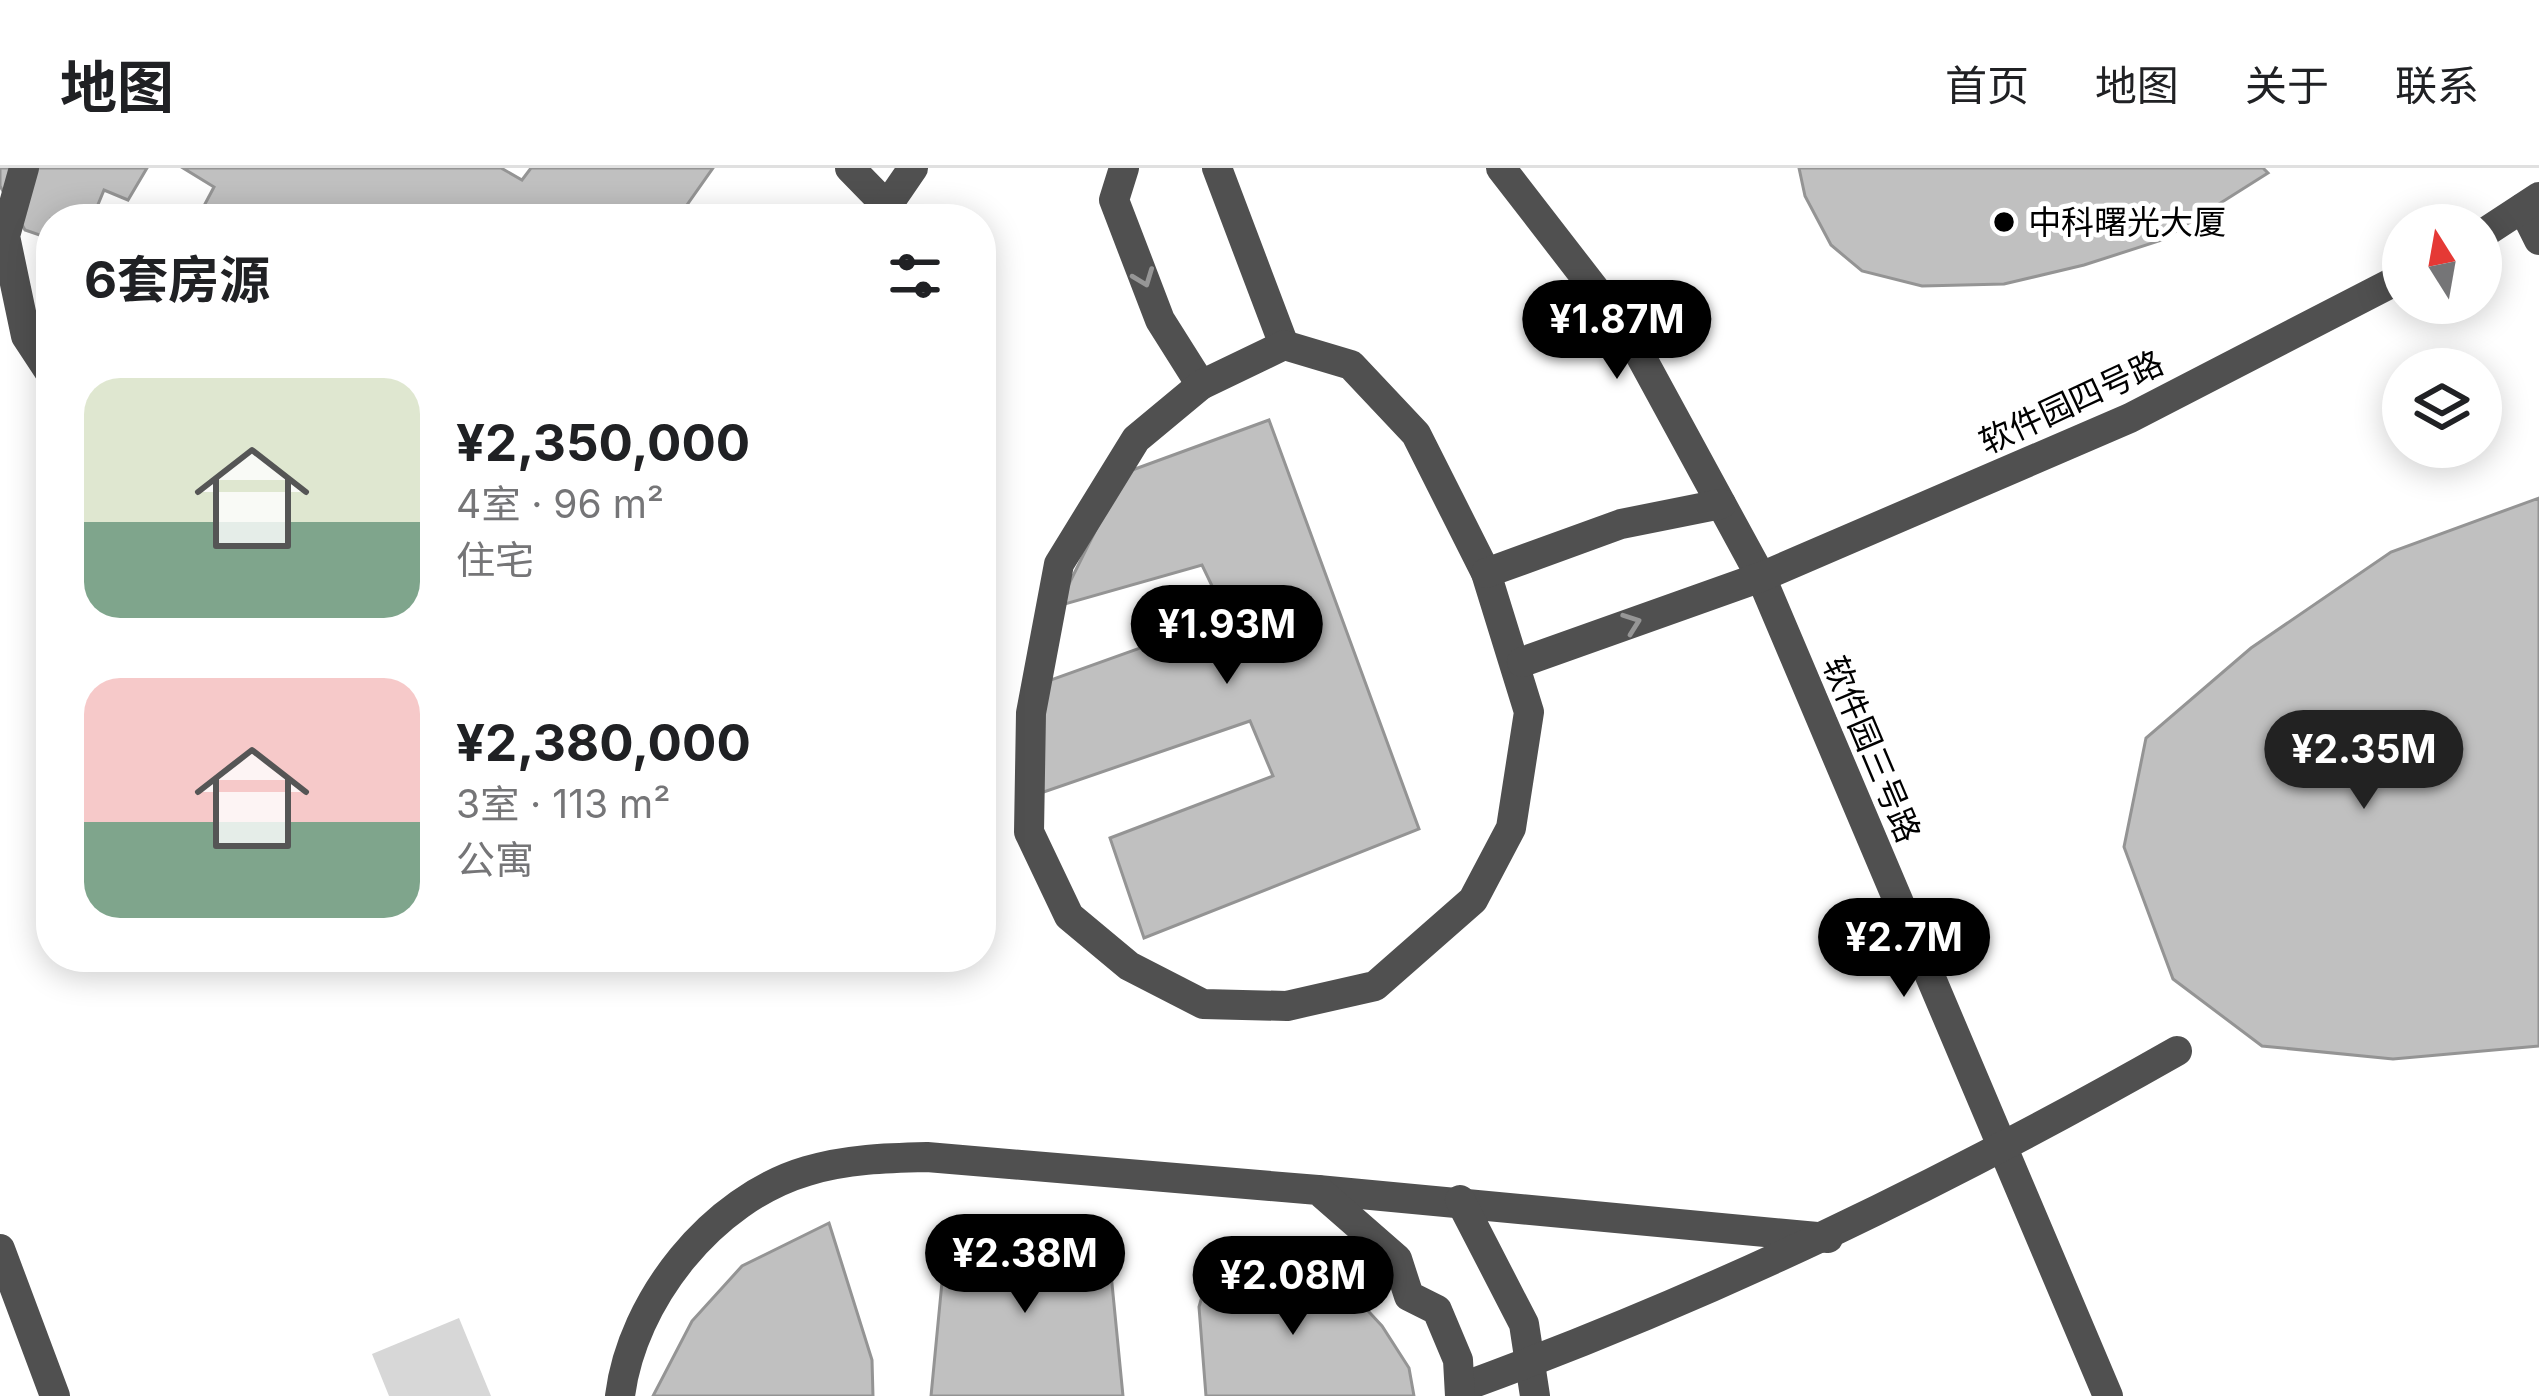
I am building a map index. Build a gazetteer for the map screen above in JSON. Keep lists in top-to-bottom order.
{
  "streets": {
    "street": ["软件园四号路", "软件园三号路"]
  },
  "crossings": [
    ["软件园四号路", "软件园三号路"]
  ],
  "places": ["中科曙光大厦"],
  "north": "top",
  "page": {
    "header": "地图",
    "nav": [
      "首页",
      "地图",
      "关于",
      "联系"
    ],
    "heading": "6套房源",
    "price": [
      "¥1.87M",
      "¥1.93M",
      "¥2.35M",
      "¥2.7M",
      "¥2.38M",
      "¥2.08M"
    ],
    "list": [
      {
        "name": "¥2,350,000",
        "note": "4室 · 96 m² · 住宅"
      },
      {
        "name": "¥2,380,000",
        "note": "3室 · 113 m² · 公寓"
      }
    ]
  }
}
